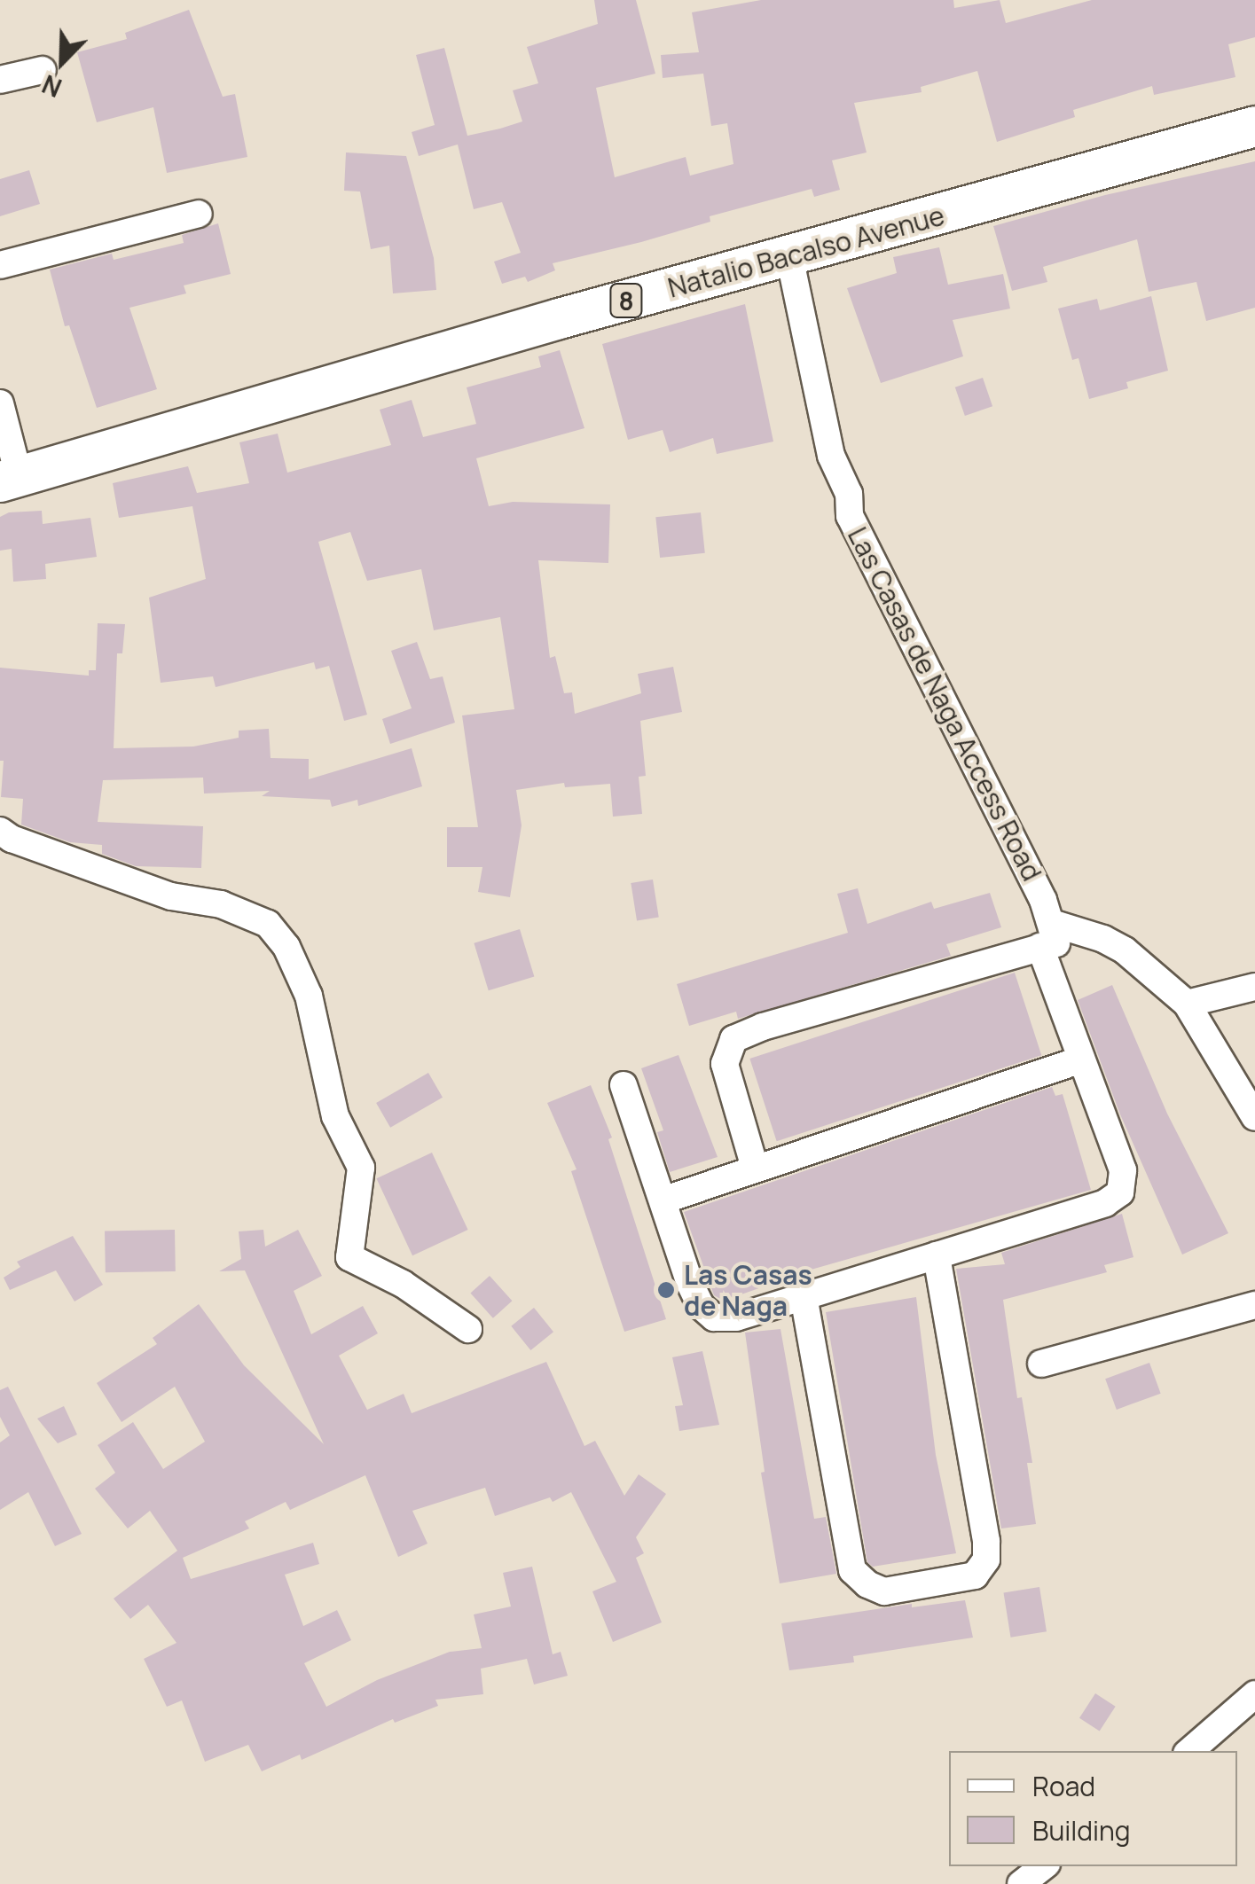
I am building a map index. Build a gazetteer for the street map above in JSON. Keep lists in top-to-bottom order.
{
  "streets": {
    "highway": ["Natalio Bacalso Avenue", "8"],
    "street": ["Las Casas de Naga Access Road"]
  },
  "crossings": [
    ["Natalio Bacalso Avenue", "Las Casas de Naga Access Road"]
  ],
  "places": ["Las Casas de Naga"],
  "legend": ["Road", "Building"],
  "north": "bottom left"
}
